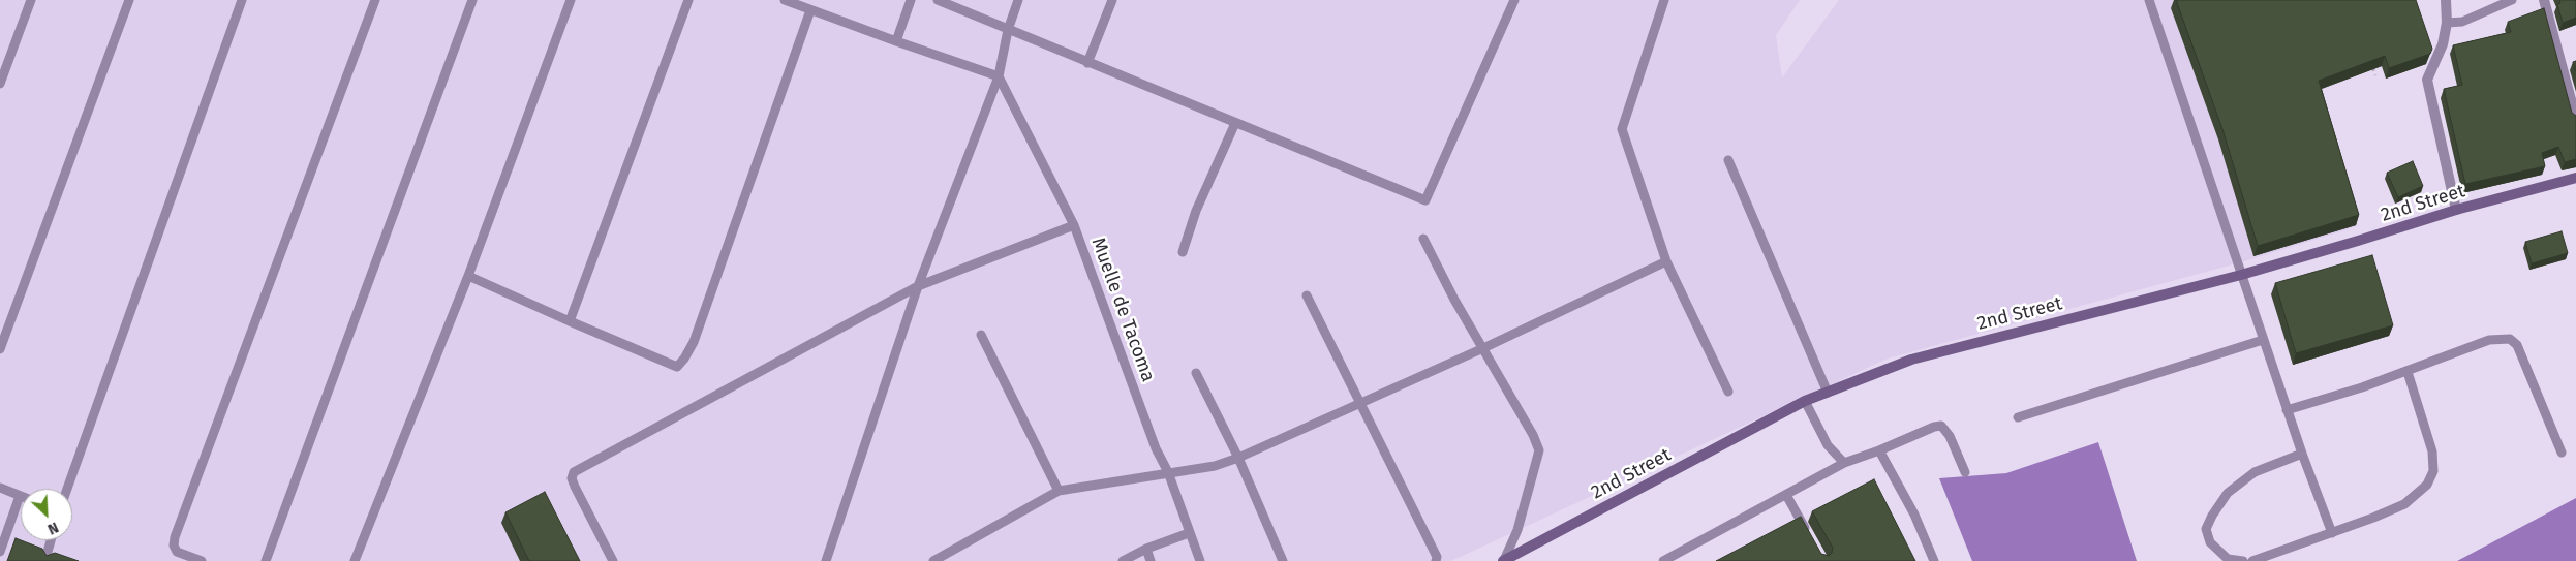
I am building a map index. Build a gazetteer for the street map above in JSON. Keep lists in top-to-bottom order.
{
  "streets": {
    "street": ["2nd Street"],
    "lane": ["Muelle de Tacoma"]
  },
  "north": "bottom right"
}
